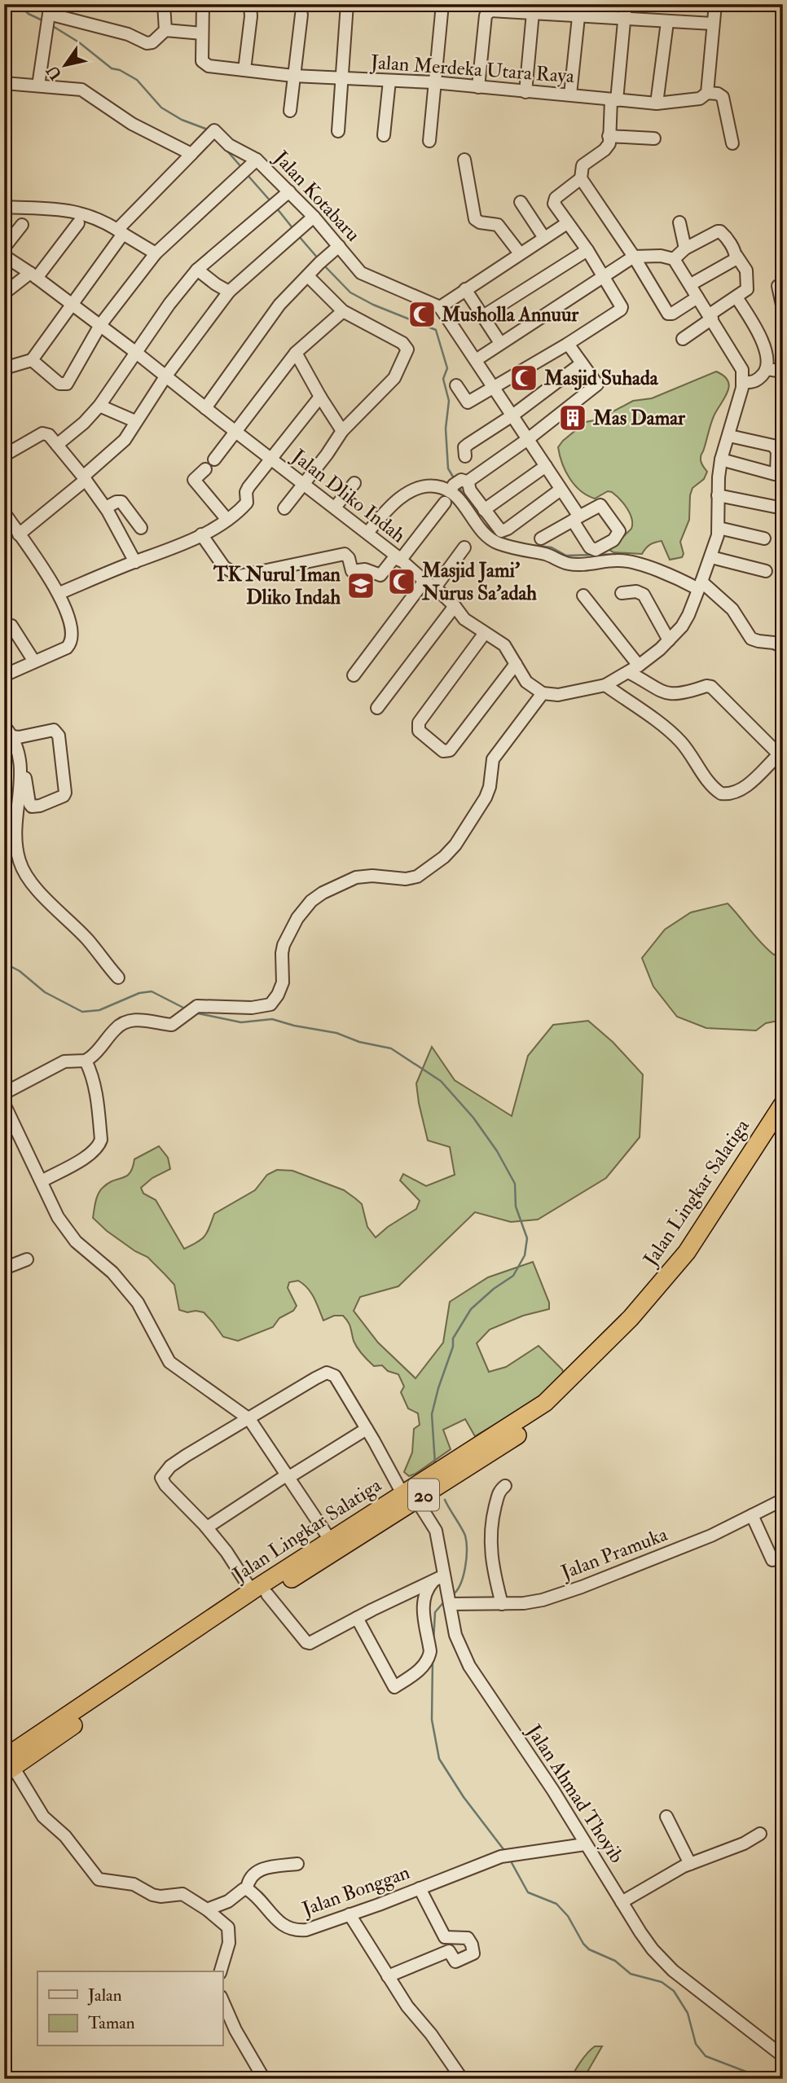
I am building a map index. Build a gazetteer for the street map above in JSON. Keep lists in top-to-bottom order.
{
  "streets": {
    "highway": ["Jalan Lingkar Salatiga", "20"],
    "street": [
      "Jalan Merdeka Utara Raya",
      "Jalan Kotabaru",
      "Jalan Dliko Indah",
      "Jalan Pramuka",
      "Jalan Ahmad Thoyib",
      "Jalan Bonggan"
    ]
  },
  "crossings": [
    ["Jalan Kotabaru", "Jalan Dliko Indah"],
    ["Jalan Lingkar Salatiga", "Jalan Ahmad Thoyib"],
    ["Jalan Pramuka", "Jalan Ahmad Thoyib"],
    ["Jalan Ahmad Thoyib", "Jalan Bonggan"]
  ],
  "places": {
    "mosque": ["Musholla Annuur", "Masjid Suhada", "Masjid Jami' Nurus Sa'adah"],
    "building": ["Mas Damar"],
    "school or university": ["TK Nurul Iman Dliko Indah"]
  },
  "legend": ["Jalan", "Taman"],
  "north": "bottom left"
}
